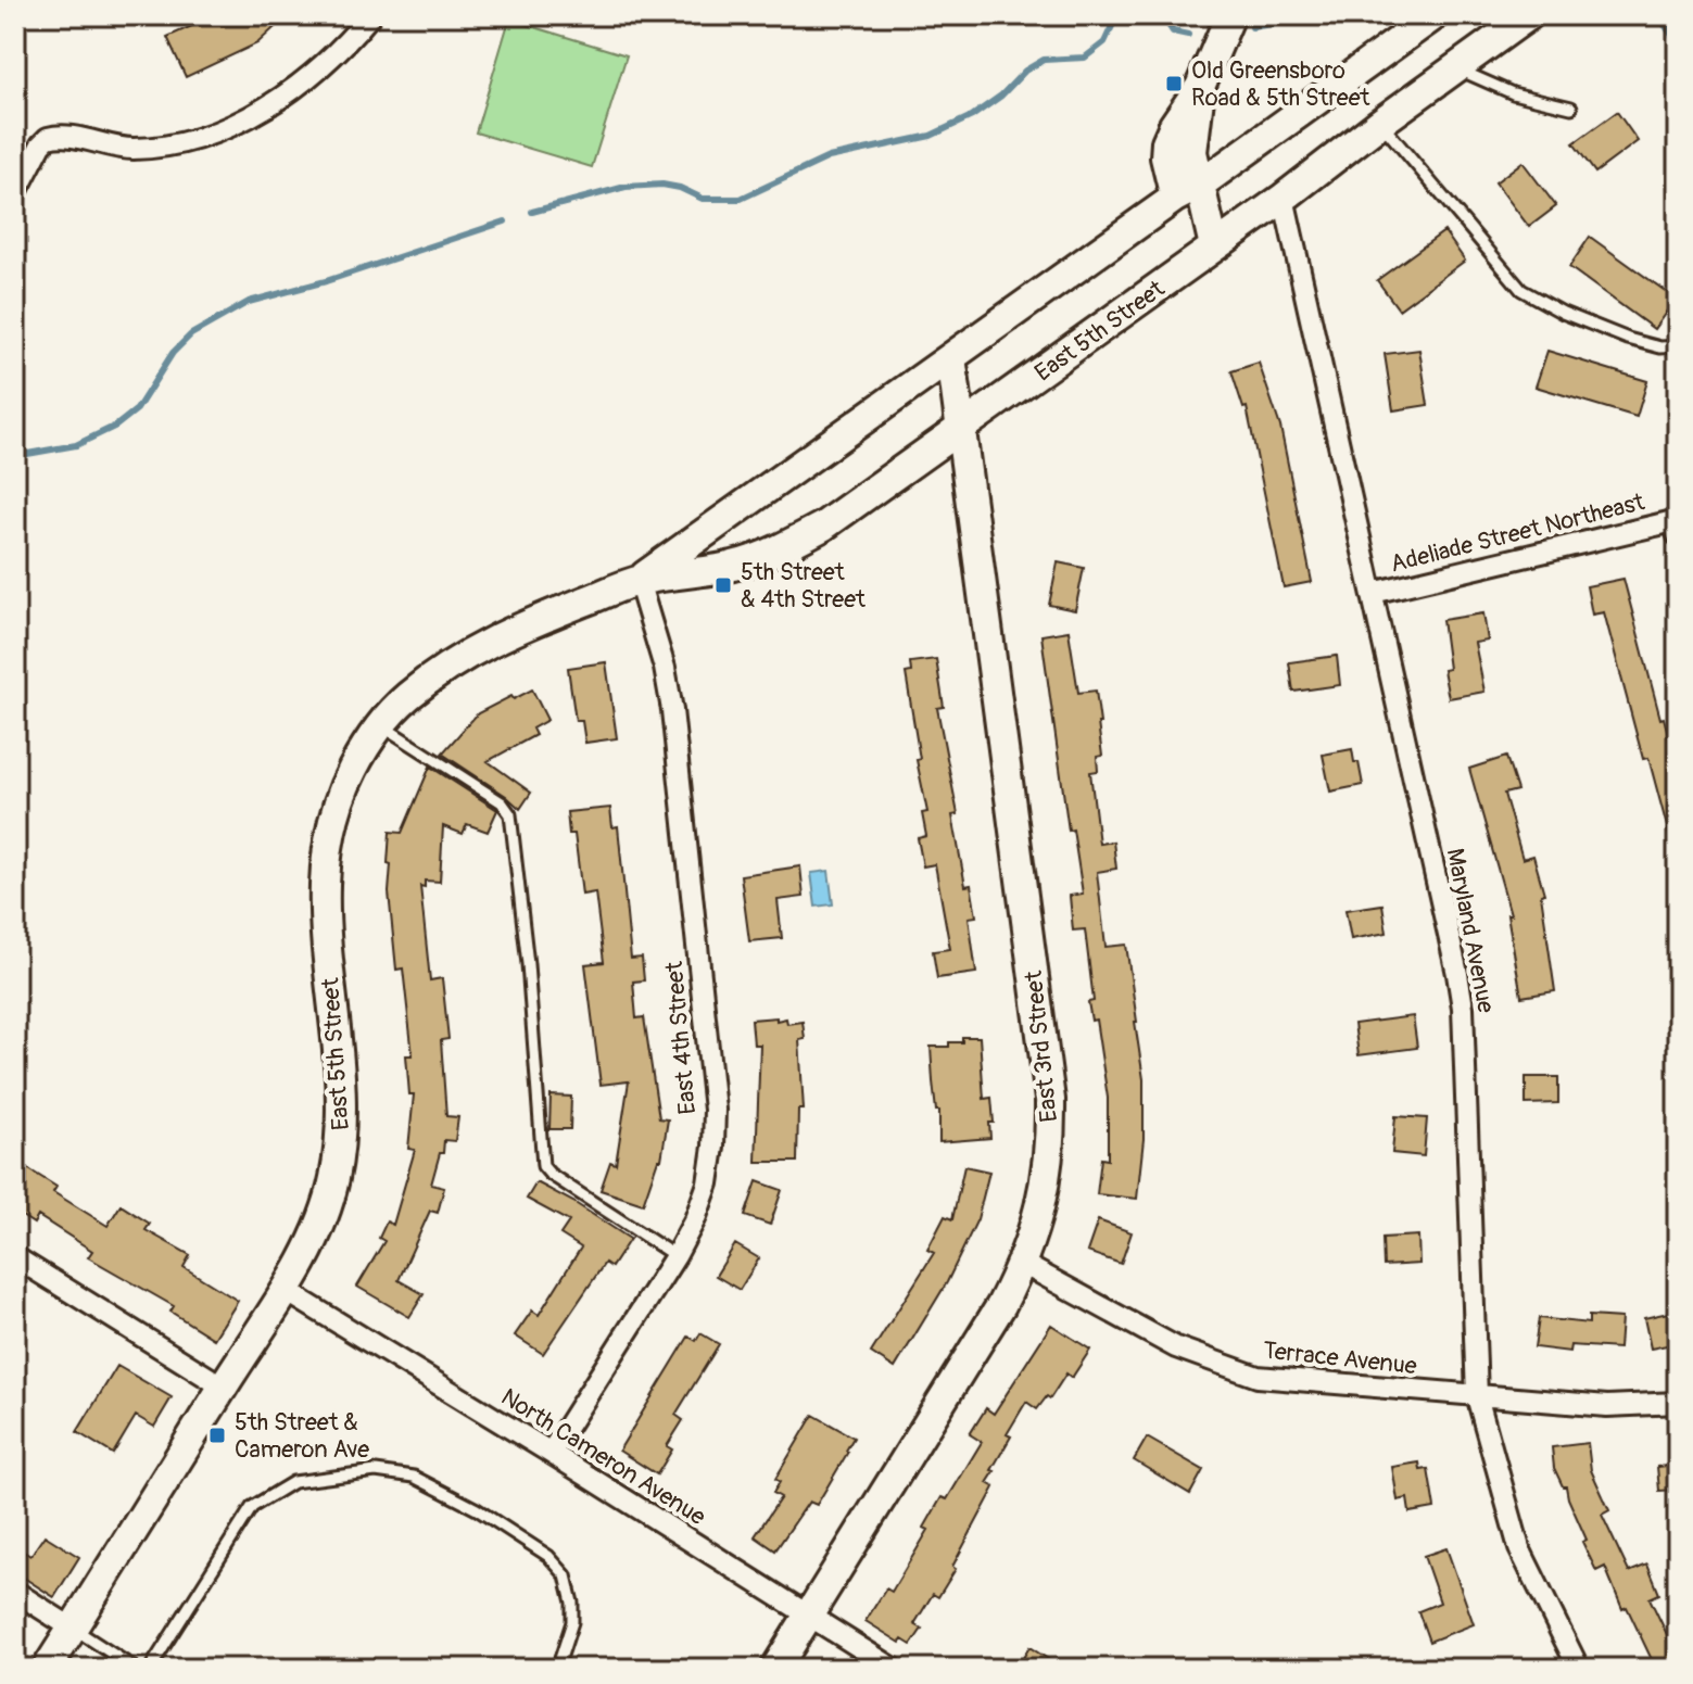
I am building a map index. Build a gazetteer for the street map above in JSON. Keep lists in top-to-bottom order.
{
  "streets": {
    "main road": ["East 5th Street", "East 3rd Street"],
    "street": [
      "Adeliade Street Northeast",
      "Maryland Avenue",
      "East 4th Street",
      "Terrace Avenue",
      "North Cameron Avenue"
    ]
  },
  "crossings": [
    ["East 5th Street", "Maryland Avenue"],
    ["East 5th Street", "East 4th Street"],
    ["East 5th Street", "East 3rd Street"],
    ["East 5th Street", "North Cameron Avenue"],
    ["Adeliade Street Northeast", "Maryland Avenue"],
    ["Maryland Avenue", "Terrace Avenue"],
    ["East 4th Street", "North Cameron Avenue"],
    ["East 3rd Street", "Terrace Avenue"],
    ["East 3rd Street", "North Cameron Avenue"]
  ],
  "places": {
    "transit": ["Old Greensboro Road & 5th Street", "5th Street & 4th Street", "5th Street & Cameron Ave"]
  }
}
